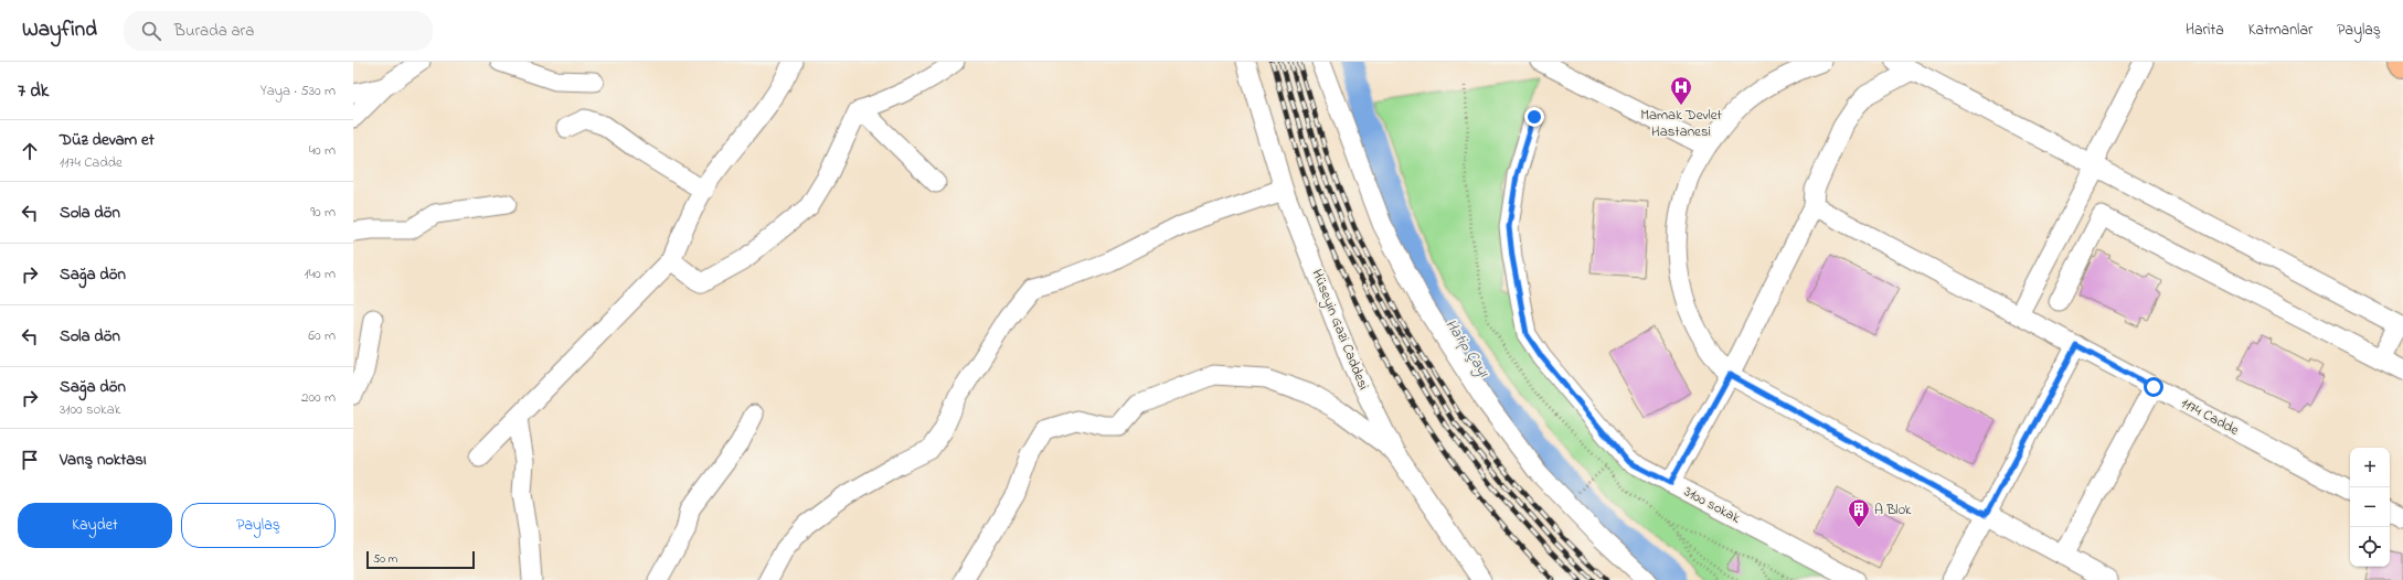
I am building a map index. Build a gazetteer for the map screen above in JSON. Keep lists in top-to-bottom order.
{
  "streets": {
    "street": ["Hüseyin Gazi Caddesi", "1174 Cadde", "3100 sokak"]
  },
  "water": ["Hatip Çayı"],
  "places": {
    "hospital": ["Mamak Devlet Hastanesi"],
    "building": ["A Blok"]
  },
  "scale_bar": "50 m",
  "page": {
    "header": "Wayfind",
    "search": "Burada ara",
    "nav": ["Harita", "Katmanlar", "Paylaş"],
    "heading": ["7 dk", "Yaya · 530 m"],
    "list": [
      ["Düz devam et", "1174 Cadde", "40 m"],
      ["Sola dön", "90 m"],
      ["Sağa dön", "140 m"],
      ["Sola dön", "60 m"],
      ["Sağa dön", "3100 sokak", "200 m"],
      "Varış noktası"
    ],
    "map_buttons": ["+", "−"],
    "buttons": ["Kaydet", "Paylaş"],
    "scale": "50 m"
  }
}
